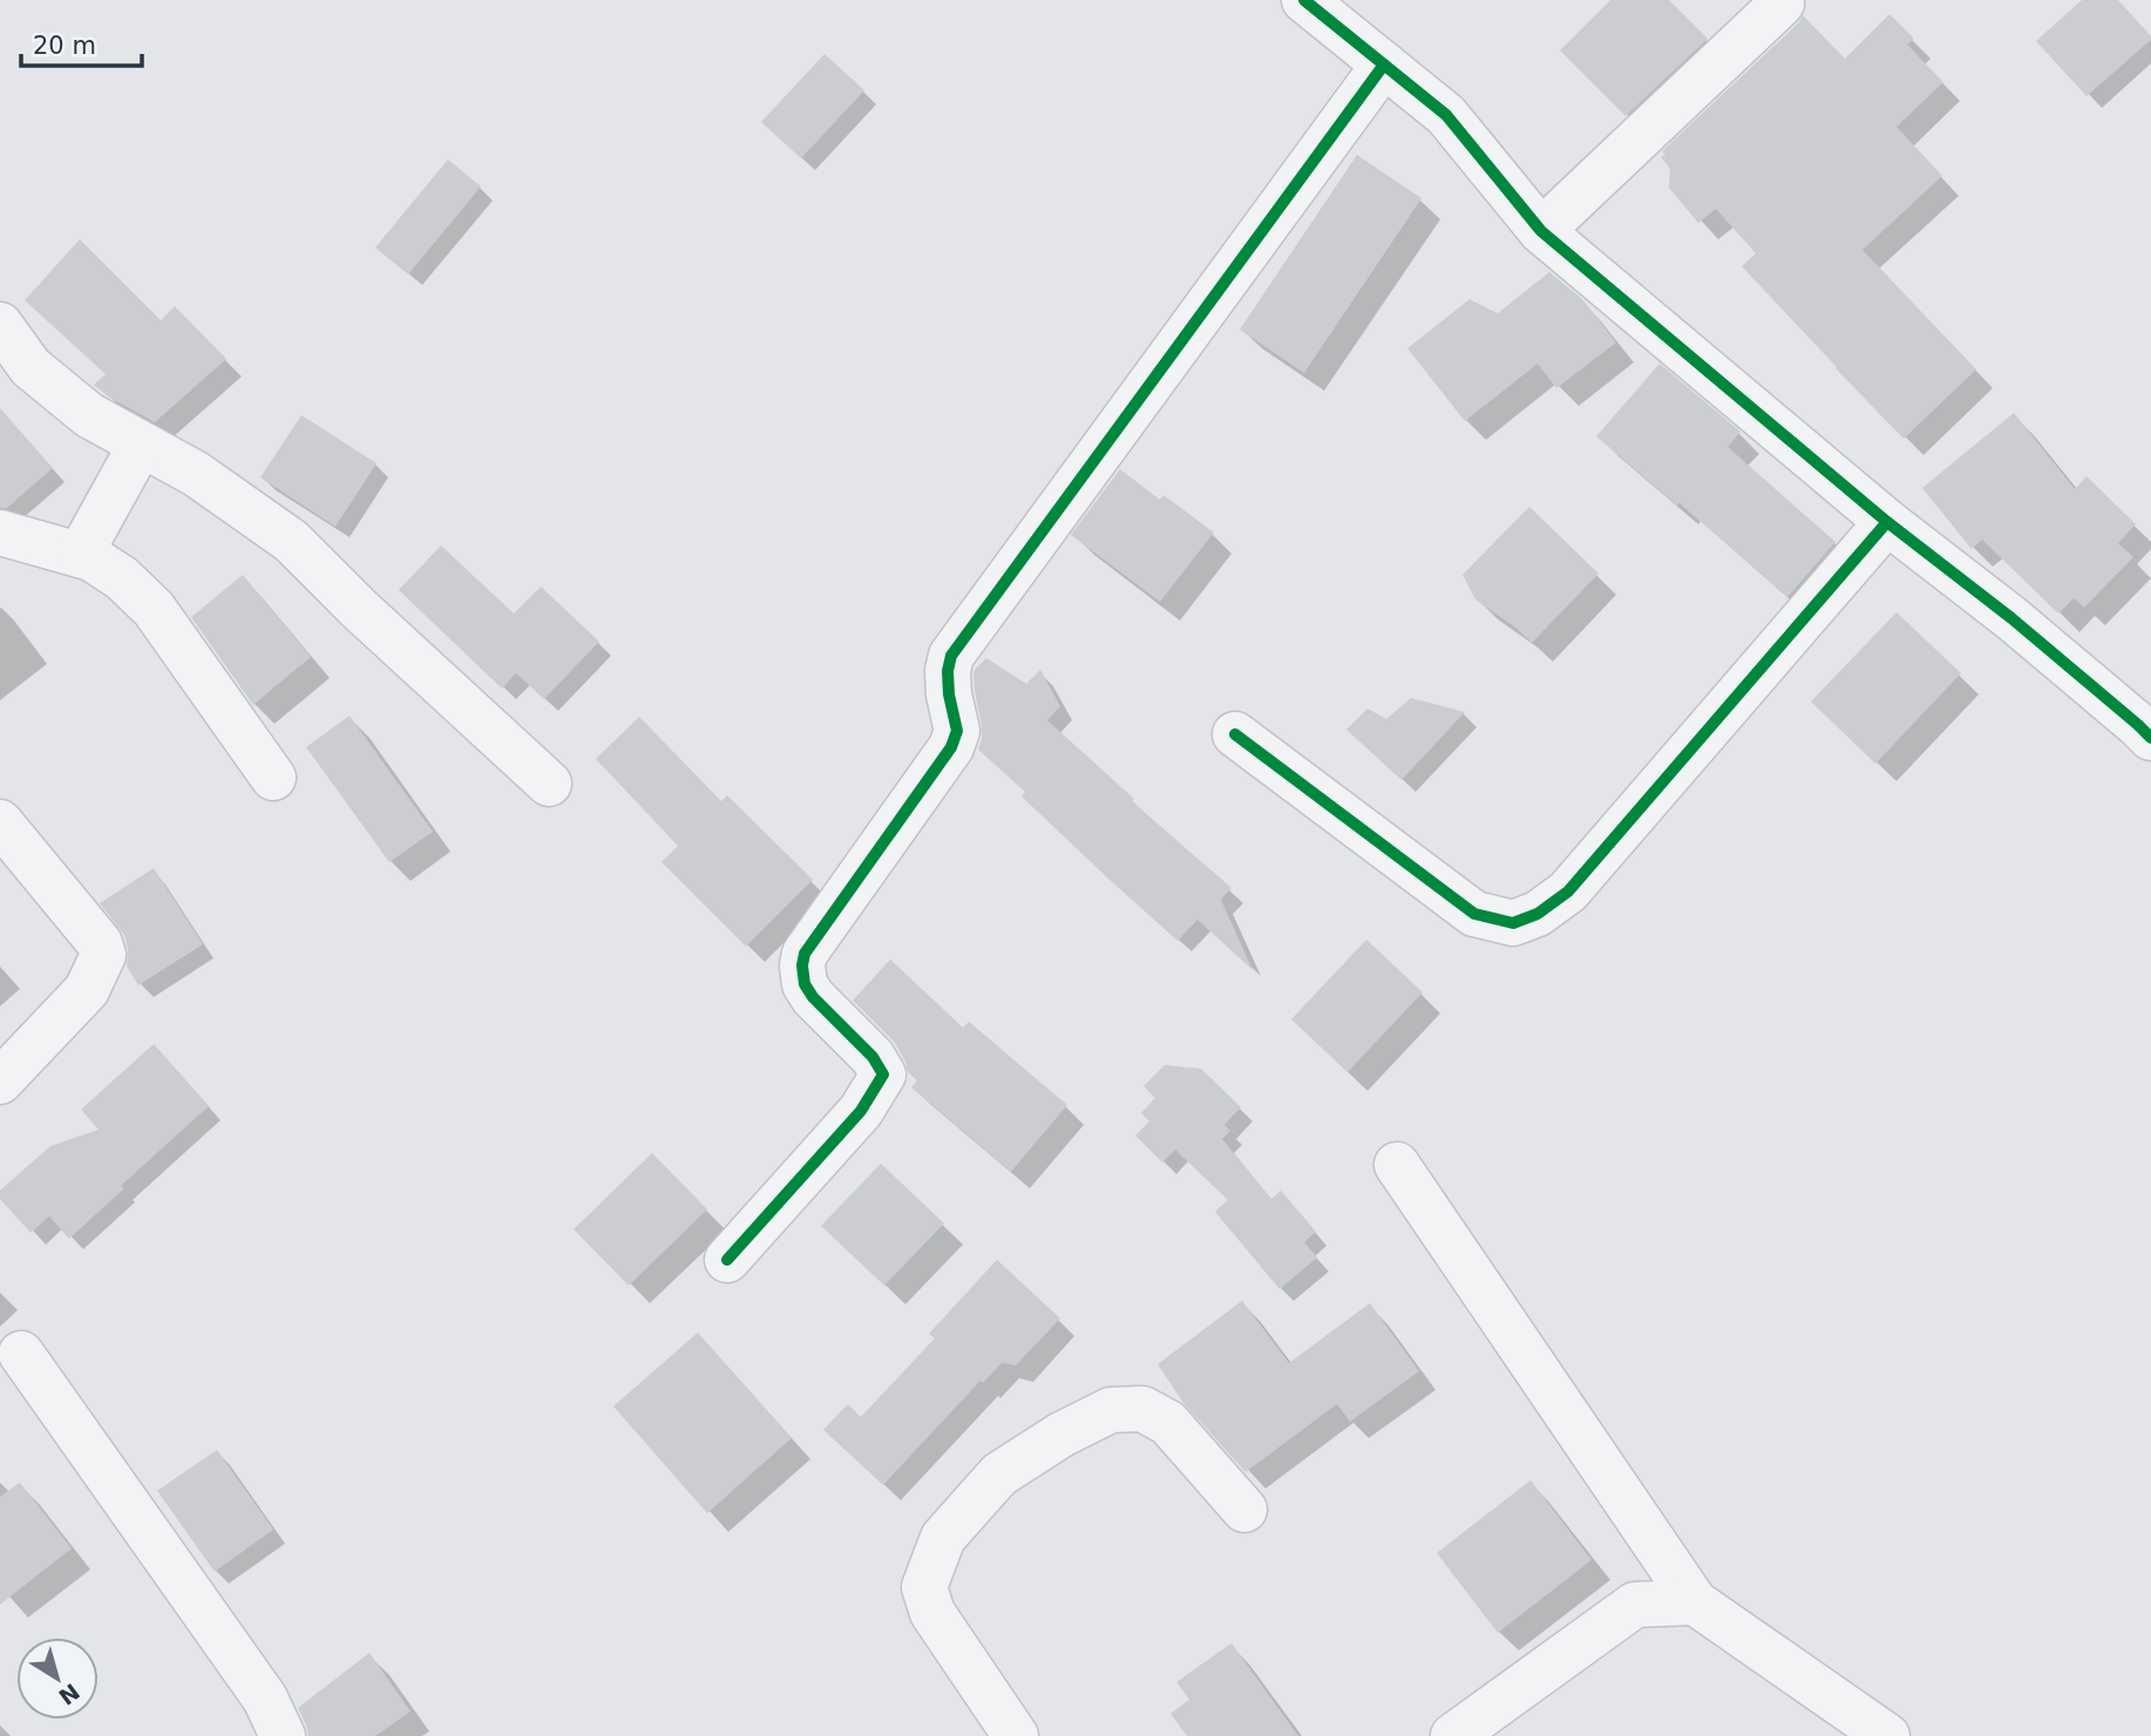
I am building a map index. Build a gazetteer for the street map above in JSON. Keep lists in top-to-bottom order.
{
  "scale_bar": "20 m",
  "north": "bottom right"
}
